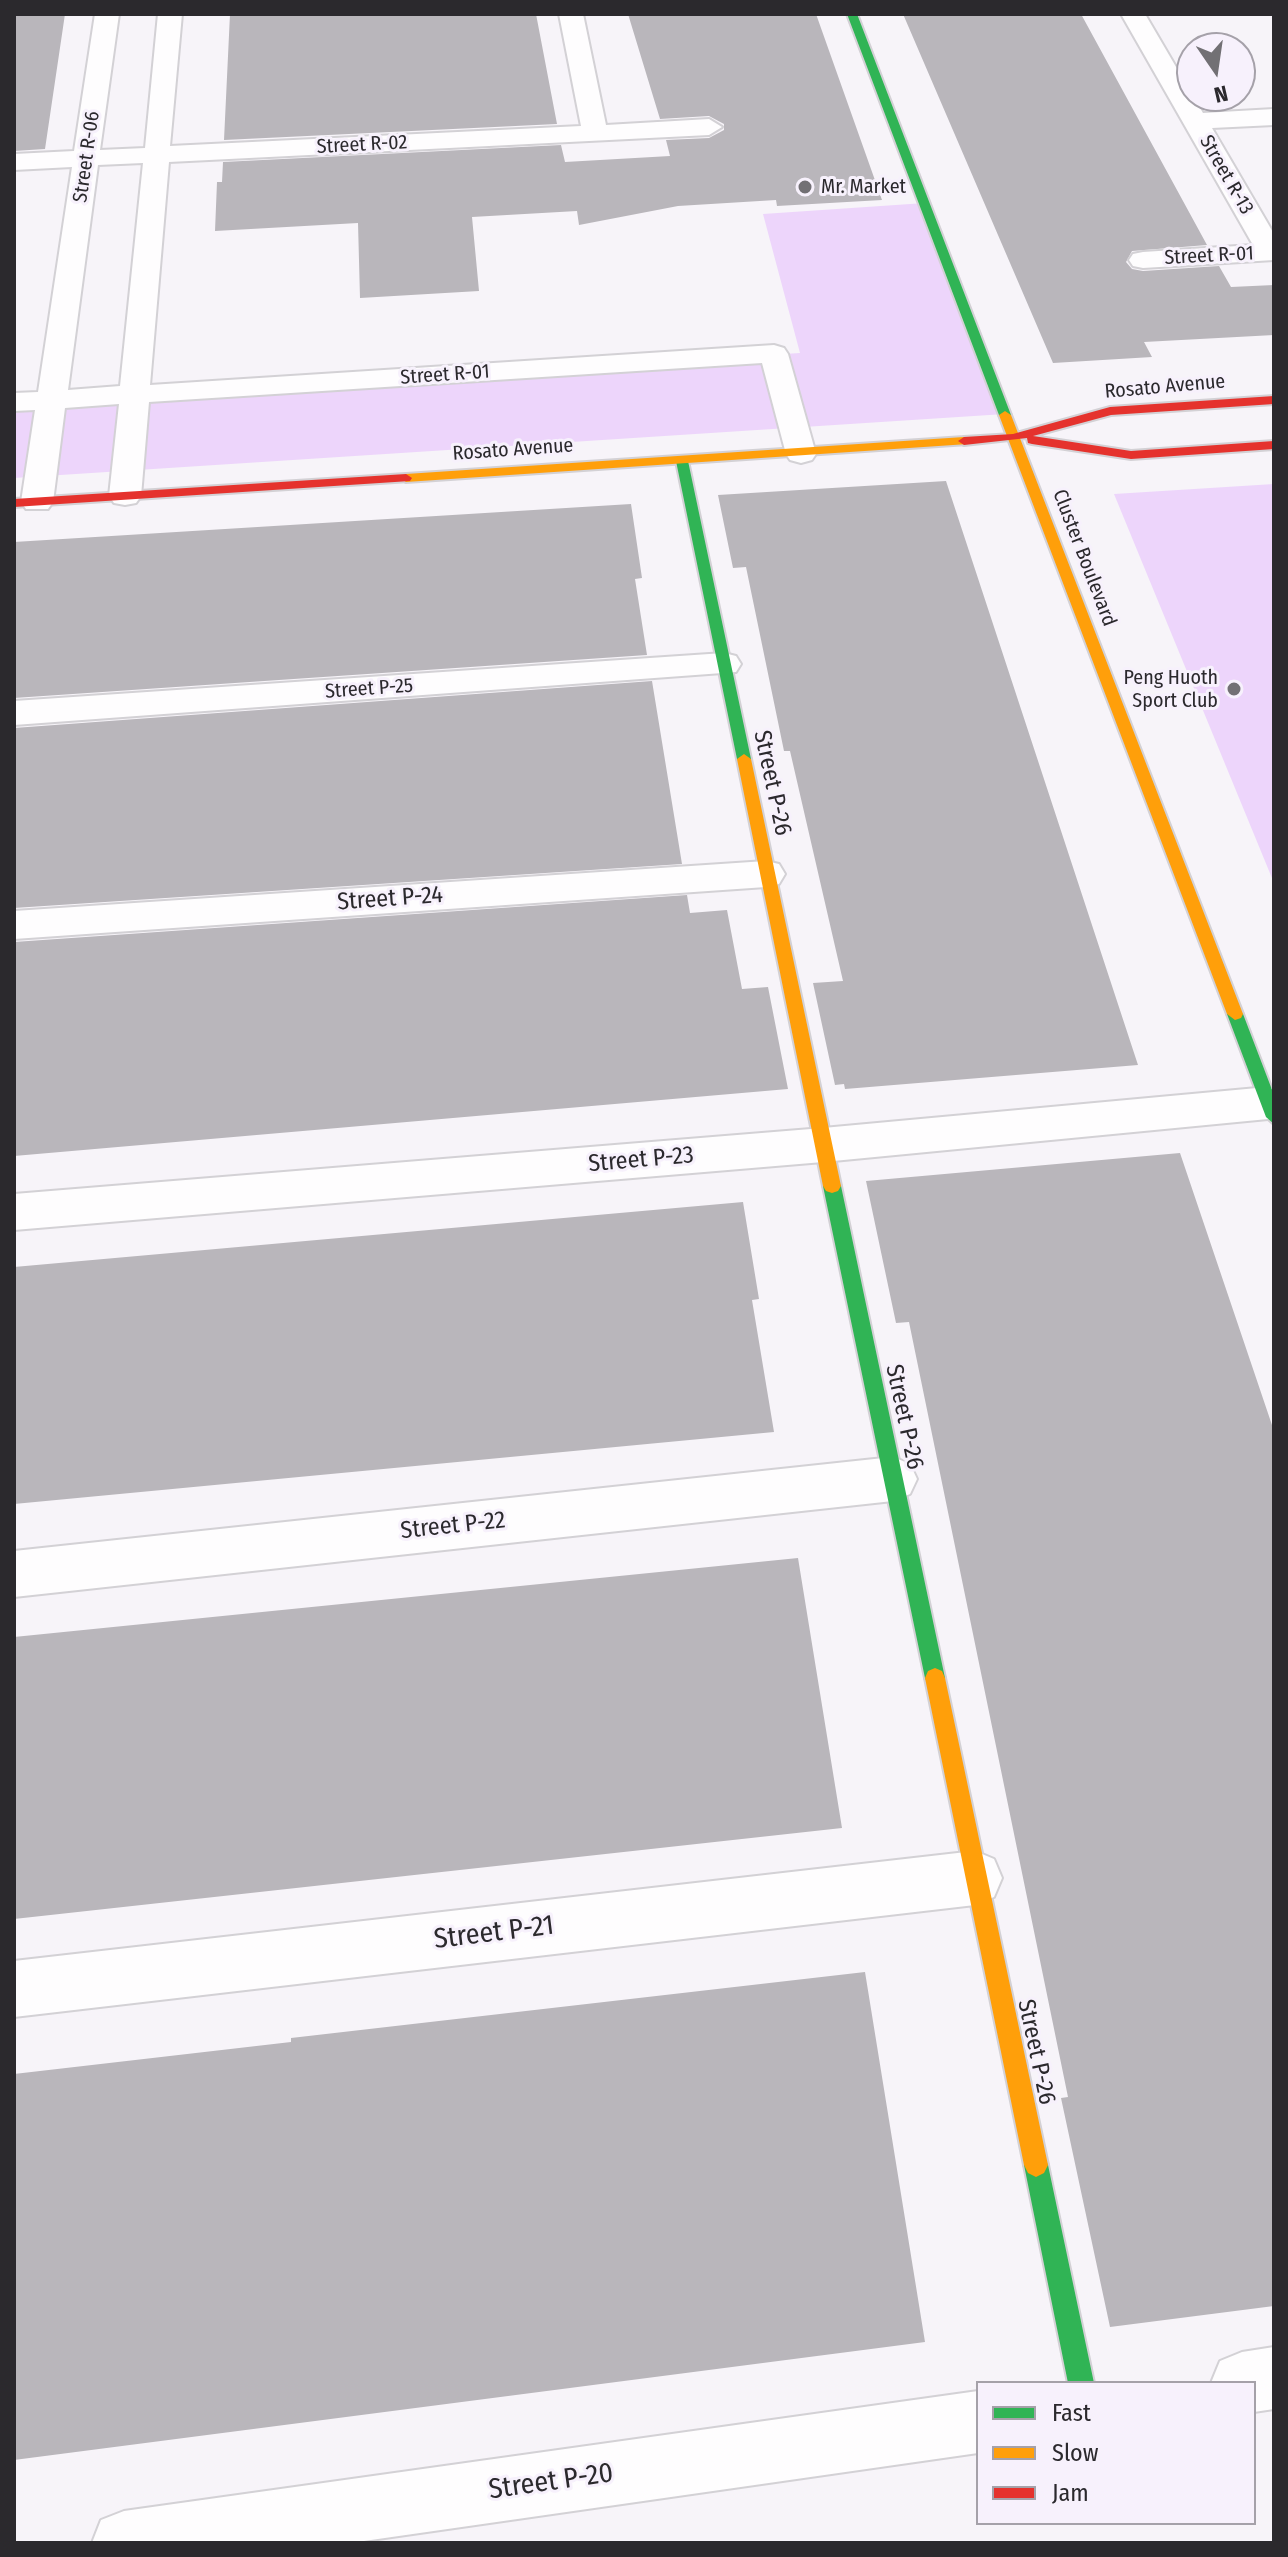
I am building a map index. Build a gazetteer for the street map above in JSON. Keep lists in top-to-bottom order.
{
  "streets": {
    "street": [
      "Street R-02",
      "Street R-06",
      "Street R-13",
      "Street R-01",
      "Rosato Avenue",
      "Cluster Boulevard",
      "Street P-25",
      "Street P-26",
      "Street P-24",
      "Street P-23",
      "Street P-22",
      "Street P-21",
      "Street P-20"
    ]
  },
  "crossings": [
    ["Street R-02", "Street R-06"],
    ["Street R-06", "Street R-01"],
    ["Street R-06", "Rosato Avenue"],
    ["Street R-13", "Street R-01"],
    ["Street R-01", "Rosato Avenue"],
    ["Rosato Avenue", "Cluster Boulevard"],
    ["Rosato Avenue", "Street P-26"],
    ["Cluster Boulevard", "Street P-23"],
    ["Street P-25", "Street P-26"],
    ["Street P-26", "Street P-24"],
    ["Street P-26", "Street P-23"],
    ["Street P-26", "Street P-22"],
    ["Street P-26", "Street P-21"]
  ],
  "places": ["Mr. Market", "Peng Huoth Sport Club"],
  "legend": ["Fast", "Slow", "Jam"],
  "north": "bottom"
}
